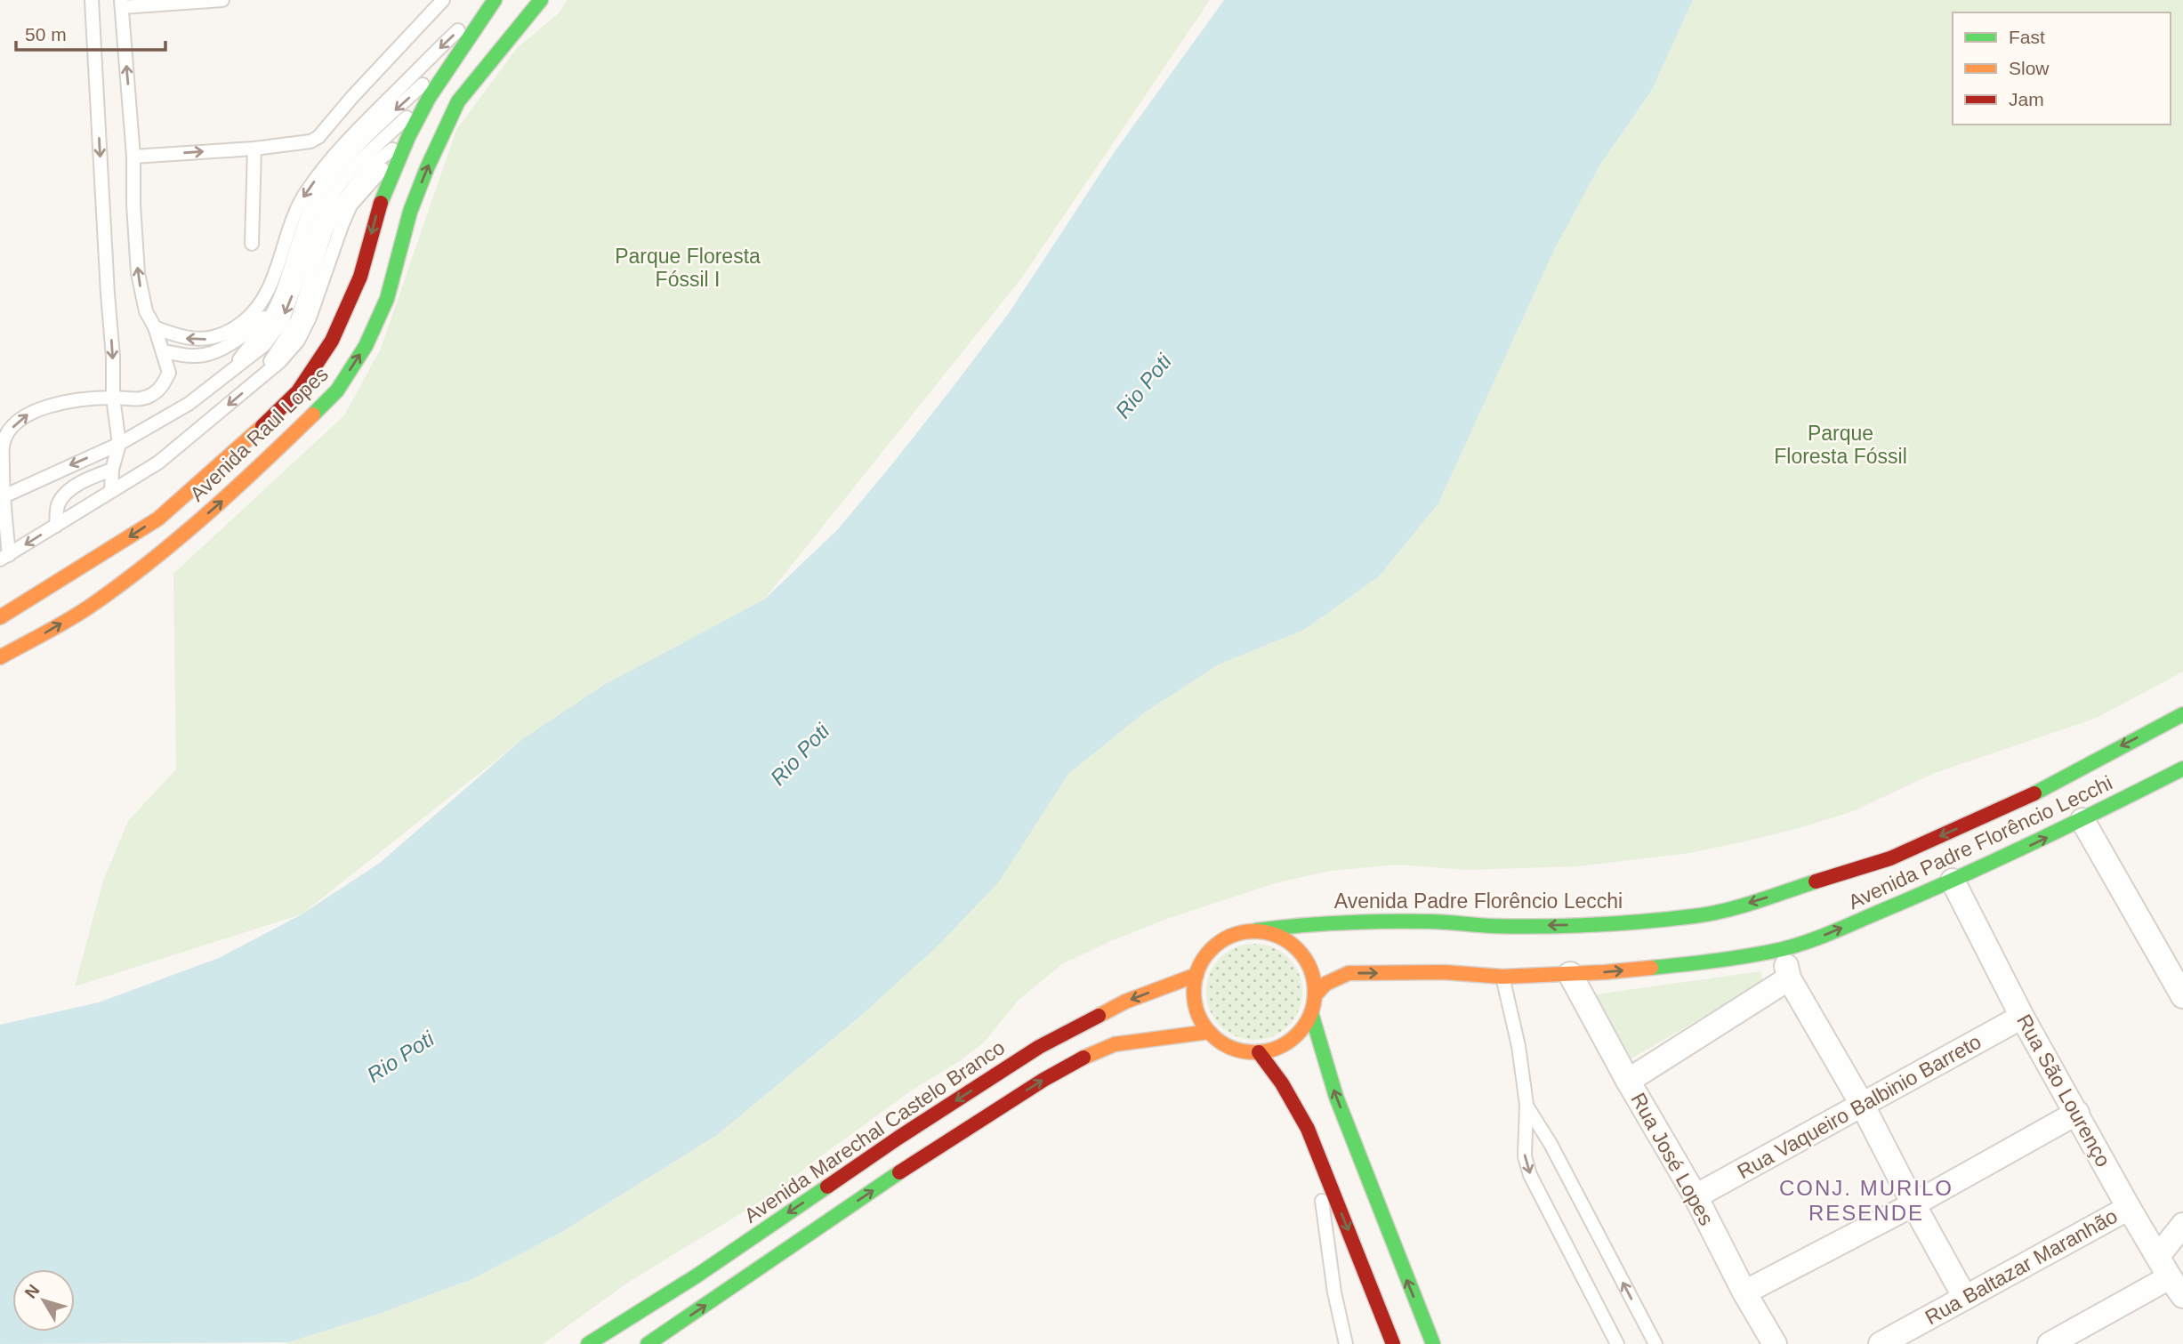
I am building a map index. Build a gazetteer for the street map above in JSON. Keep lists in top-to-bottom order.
{
  "streets": {
    "main road": ["Avenida Raul Lopes", "Avenida Padre Florêncio Lecchi", "Avenida Marechal Castelo Branco"],
    "street": [
      "Rua São Lourenço",
      "Rua Vaqueiro Balbinio Barreto",
      "Rua José Lopes",
      "Rua Baltazar Maranhão"
    ]
  },
  "crossings": [
    ["Avenida Padre Florêncio Lecchi", "Rua São Lourenço"],
    ["Avenida Padre Florêncio Lecchi", "Avenida Marechal Castelo Branco"],
    ["Avenida Padre Florêncio Lecchi", "Rua José Lopes"],
    ["Rua São Lourenço", "Rua Vaqueiro Balbinio Barreto"],
    ["Rua São Lourenço", "Rua Baltazar Maranhão"],
    ["Rua Vaqueiro Balbinio Barreto", "Rua José Lopes"]
  ],
  "districts": ["CONJ. MURILO RESENDE"],
  "water": ["Rio Poti"],
  "parks": ["Parque Floresta Fóssil I", "Parque Floresta Fóssil"],
  "legend": ["Fast", "Slow", "Jam"],
  "scale_bar": "50 m",
  "north": "top left"
}
